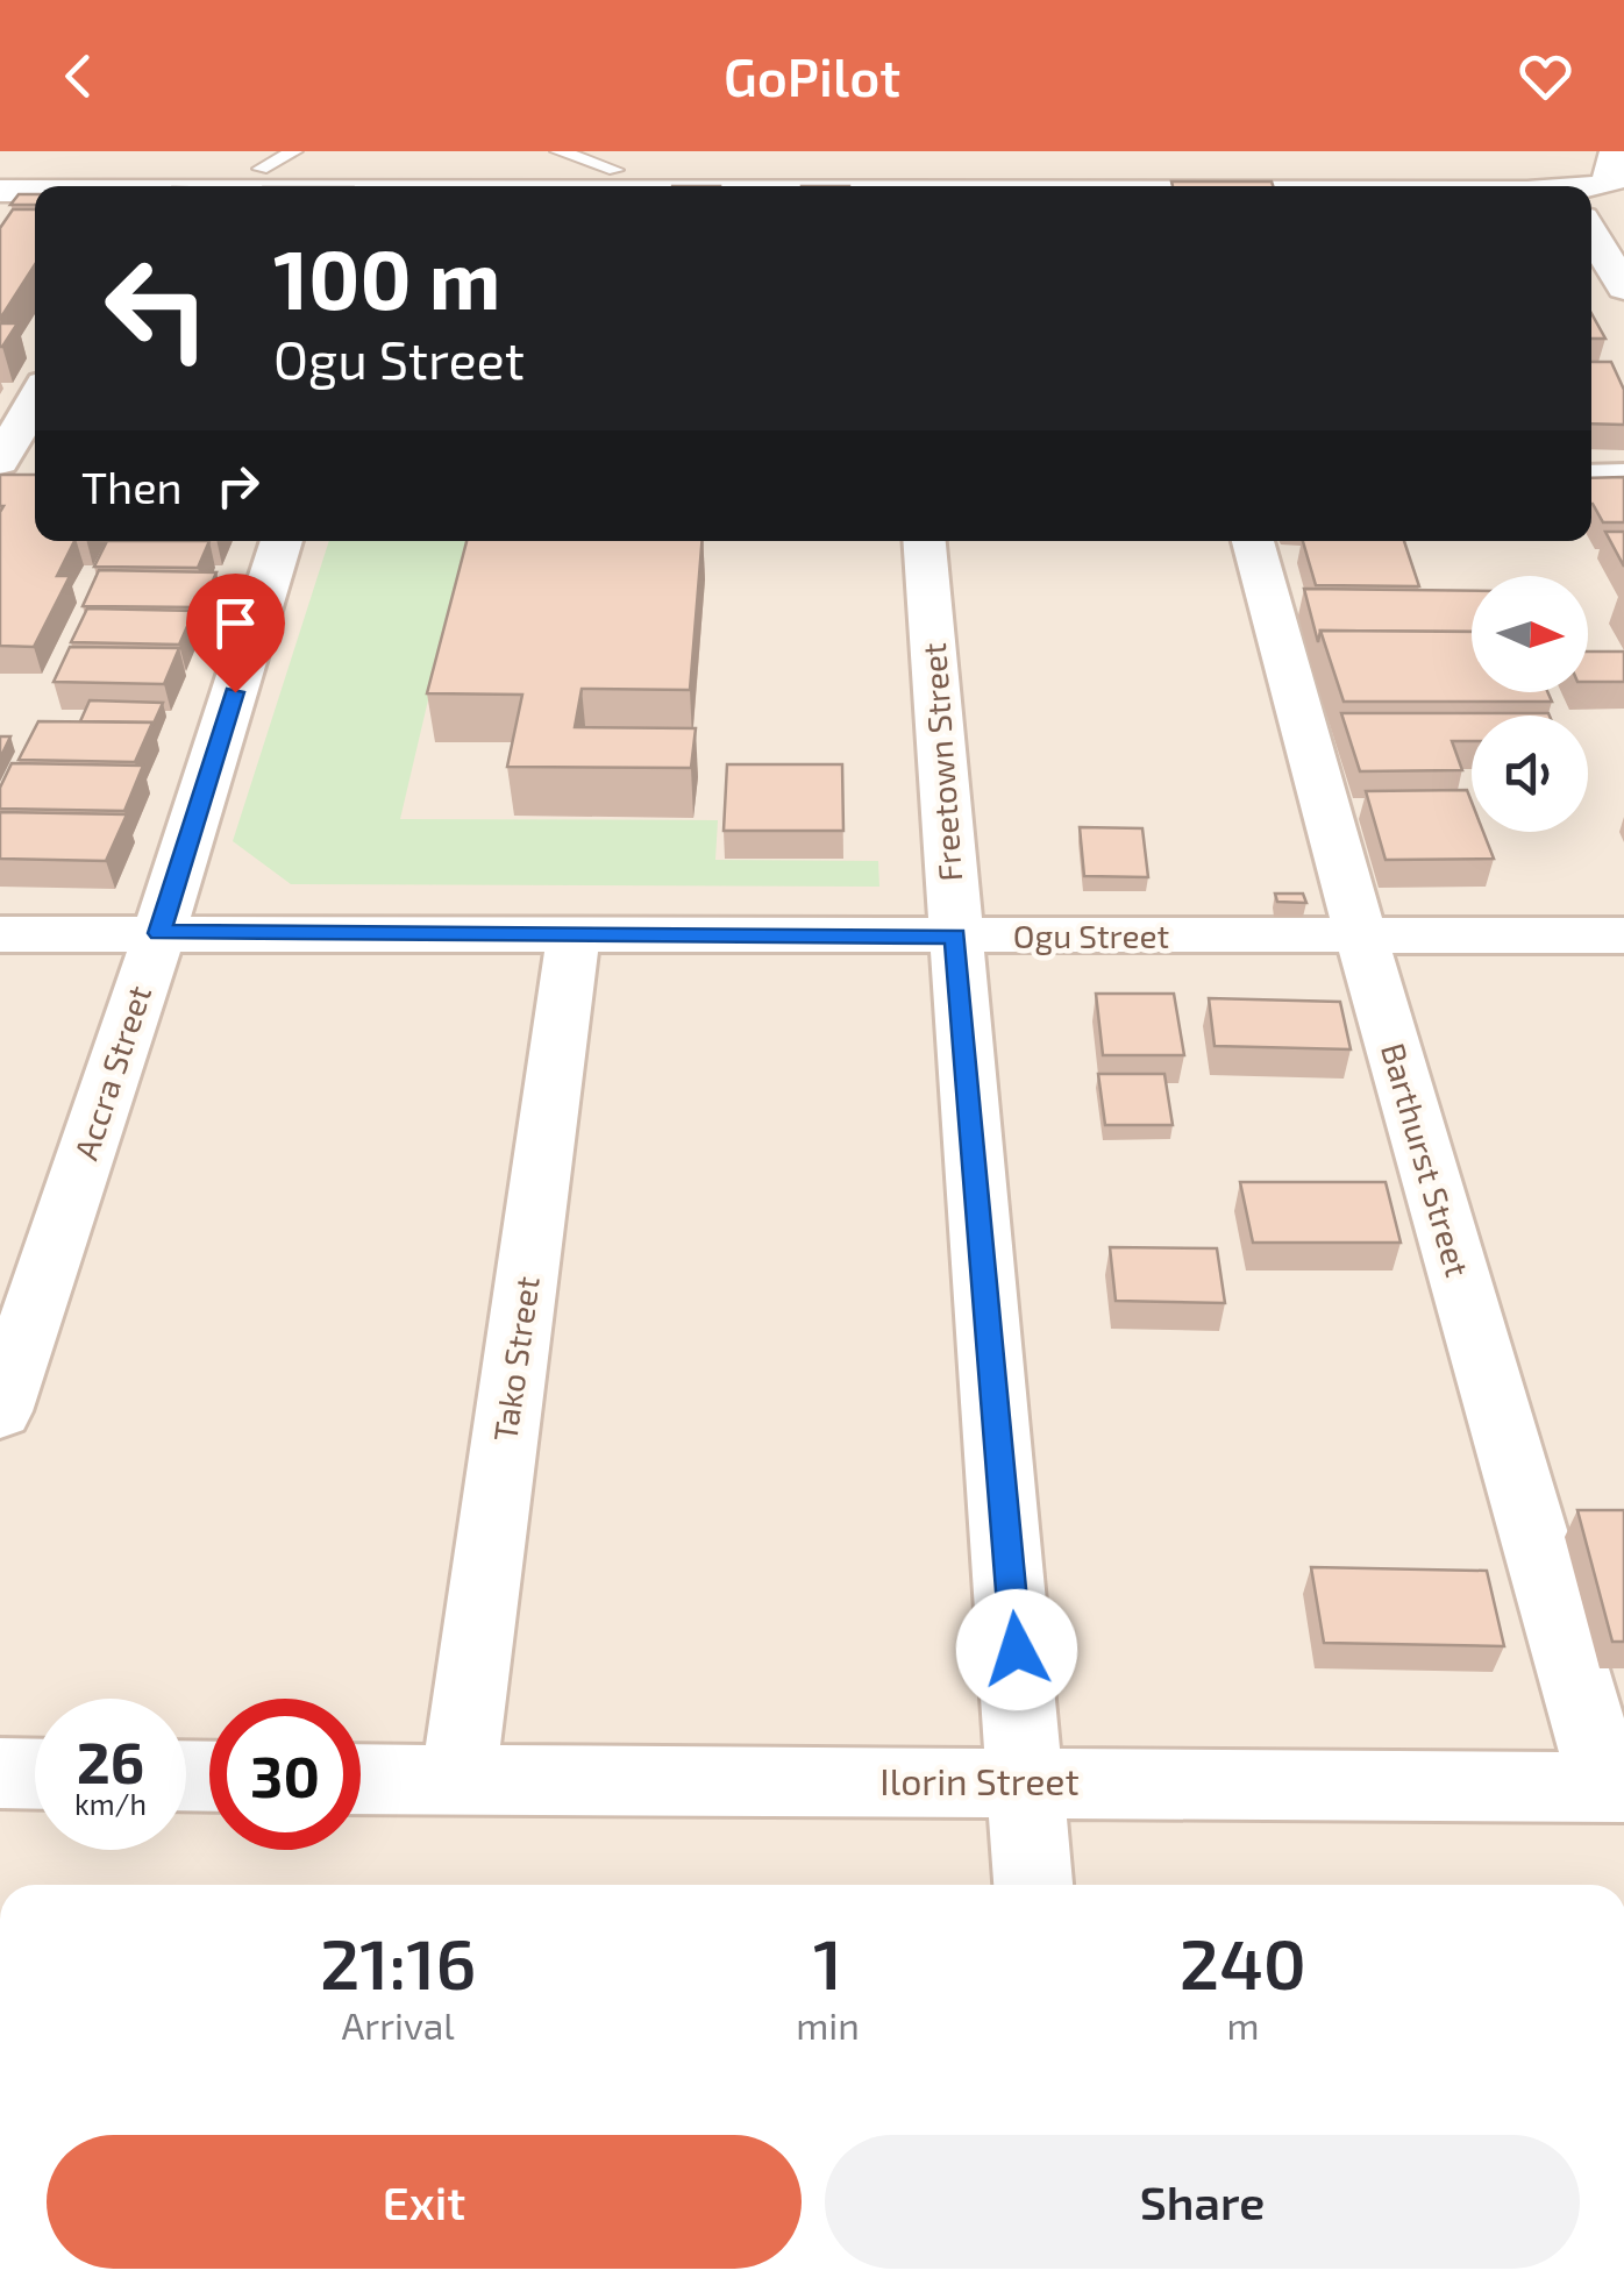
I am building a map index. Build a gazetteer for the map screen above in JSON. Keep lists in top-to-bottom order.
{
  "streets": {
    "street": [
      "Freetown Street",
      "Ogu Street",
      "Accra Street",
      "Barthurst Street",
      "Tako Street",
      "Ilorin Street"
    ]
  },
  "crossings": [
    ["Freetown Street", "Ogu Street"],
    ["Freetown Street", "Ilorin Street"],
    ["Ogu Street", "Accra Street"],
    ["Ogu Street", "Barthurst Street"],
    ["Ogu Street", "Tako Street"],
    ["Barthurst Street", "Ilorin Street"],
    ["Tako Street", "Ilorin Street"]
  ],
  "north": "right",
  "page": {
    "header": "GoPilot",
    "turn": ["100 m", "Ogu Street"],
    "then": "Then",
    "speed": "26 km/h",
    "limit": "30",
    "eta": [
      "21:16",
      "Arrival",
      "1",
      "min",
      "240",
      "m"
    ],
    "buttons": ["Exit", "Share"]
  }
}
